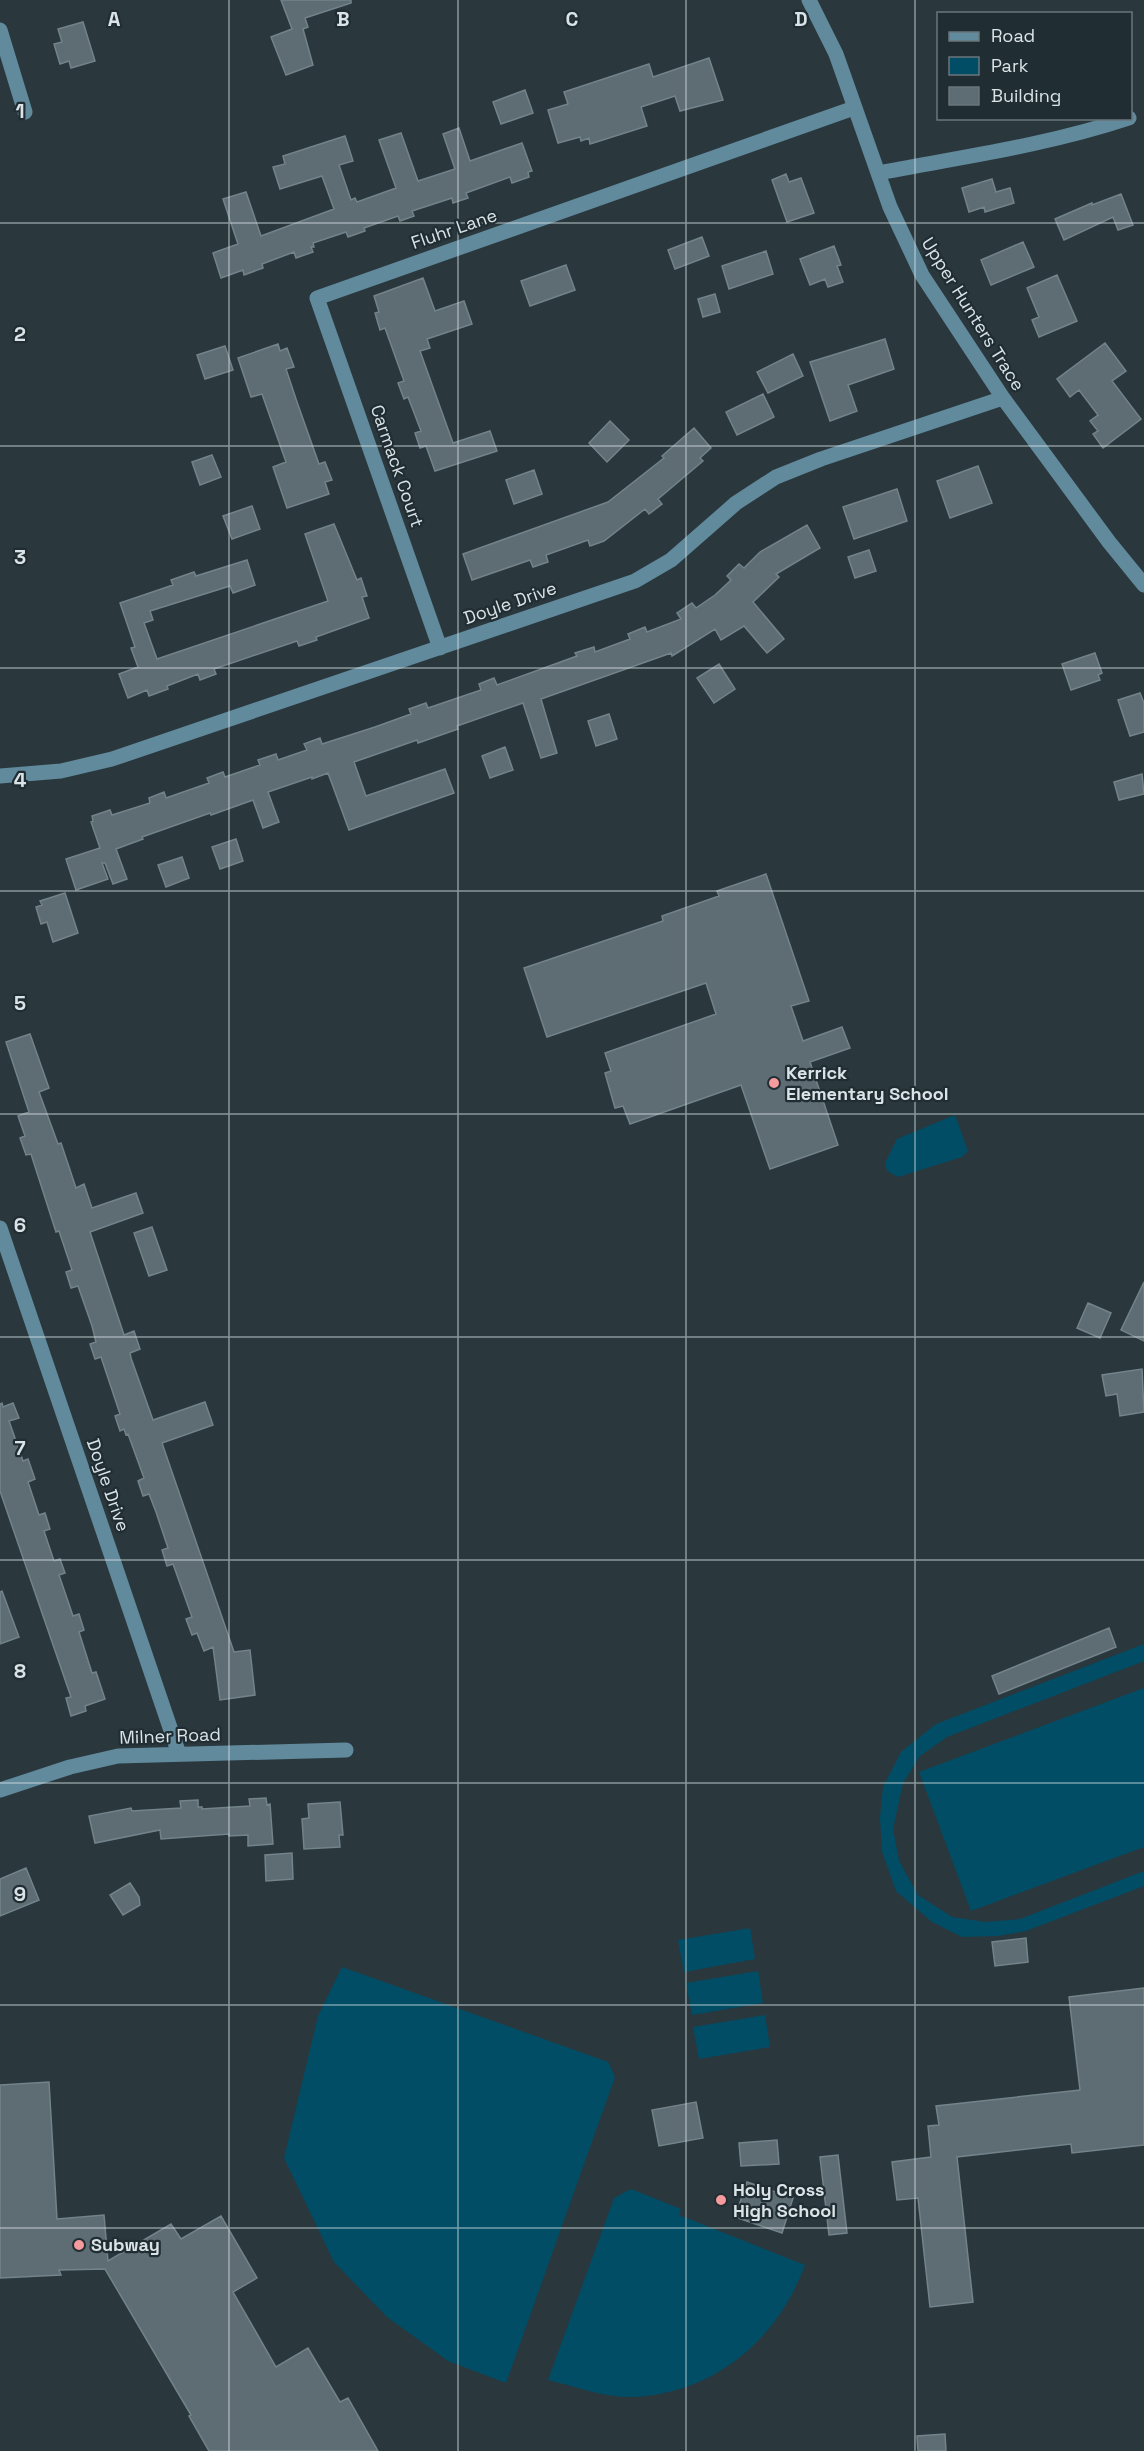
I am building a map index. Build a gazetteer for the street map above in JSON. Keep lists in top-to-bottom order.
{
  "streets": {
    "street": [
      "Fluhr Lane",
      "Upper Hunters Trace",
      "Carmack Court",
      "Doyle Drive",
      "Milner Road"
    ]
  },
  "crossings": [
    ["Fluhr Lane", "Upper Hunters Trace"],
    ["Fluhr Lane", "Carmack Court"],
    ["Upper Hunters Trace", "Doyle Drive"],
    ["Carmack Court", "Doyle Drive"],
    ["Doyle Drive", "Milner Road"]
  ],
  "places": ["Kerrick Elementary School", "Holy Cross High School", "Subway"],
  "legend": ["Road", "Park", "Building"],
  "grid": {
    "columns": [
      "A",
      "B",
      "C",
      "D"
    ],
    "rows": [
      "1",
      "2",
      "3",
      "4",
      "5",
      "6",
      "7",
      "8",
      "9"
    ]
  }
}
